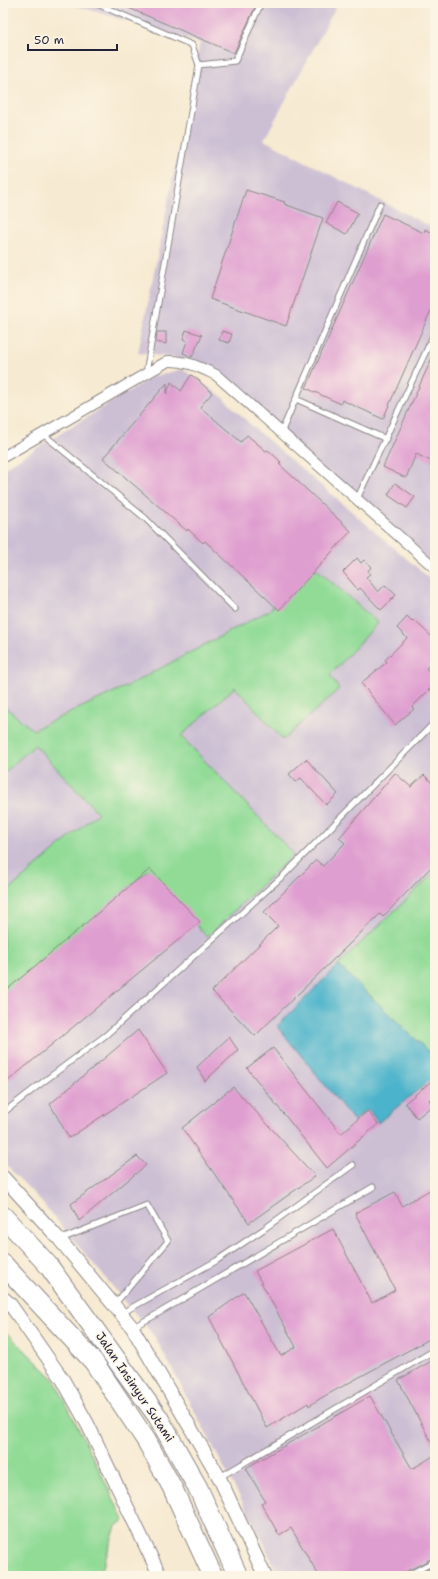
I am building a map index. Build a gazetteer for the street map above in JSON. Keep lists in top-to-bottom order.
{
  "streets": {
    "highway": ["Jalan Insinyur Sutami"]
  },
  "scale_bar": "50 m"
}
